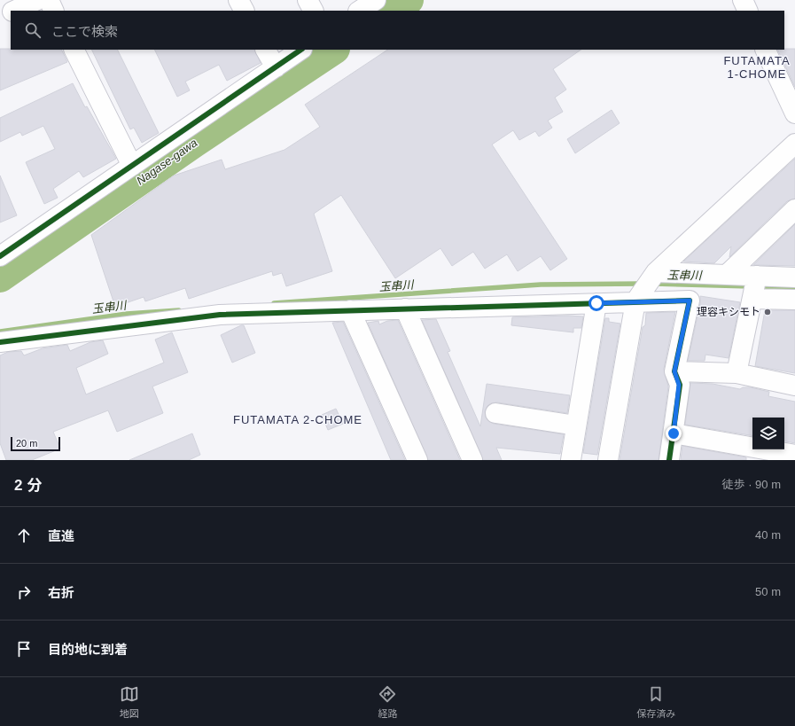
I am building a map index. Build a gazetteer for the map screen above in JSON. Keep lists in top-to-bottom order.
{
  "districts": ["FUTAMATA 1-CHOME", "FUTAMATA 2-CHOME"],
  "water": ["Nagase-gawa", "玉串川"],
  "places": ["理容キシモト"],
  "scale_bar": "20 m",
  "page": {
    "search": "ここで検索",
    "scale": "20 m",
    "heading": ["2 分", "徒歩 · 90 m"],
    "list": [
      ["直進", "40 m"],
      ["右折", "50 m"],
      "目的地に到着"
    ],
    "nav": ["地図", "経路", "保存済み"]
  }
}
